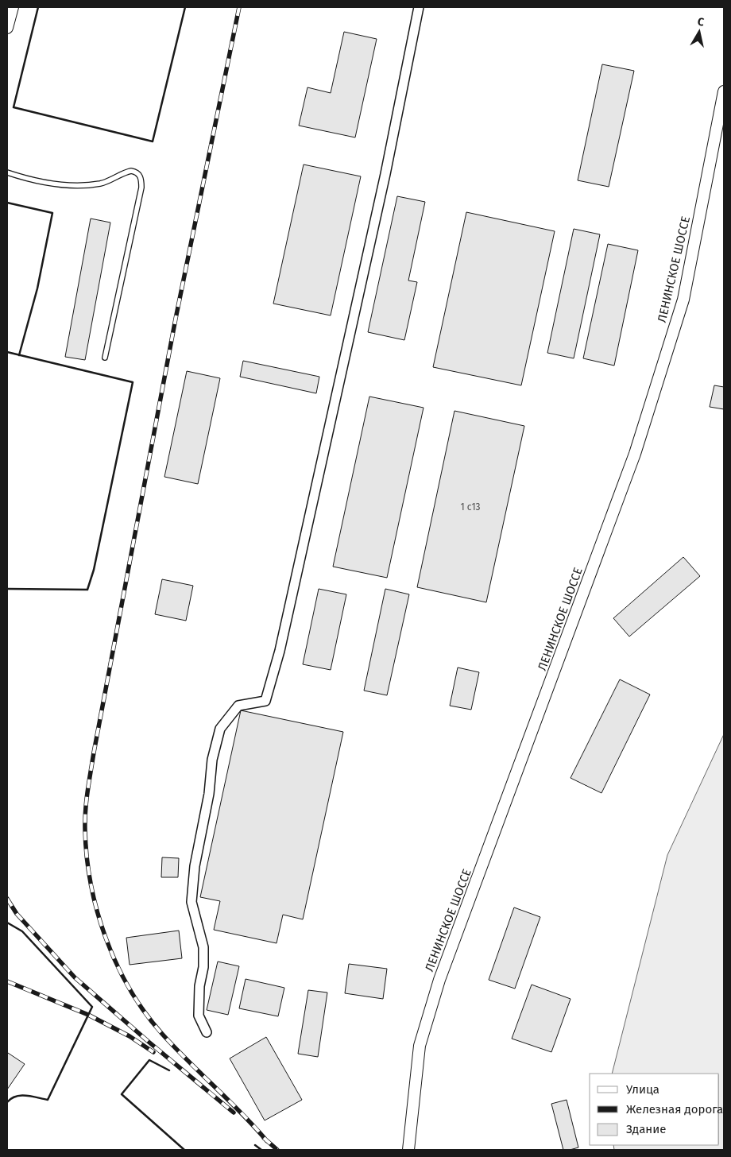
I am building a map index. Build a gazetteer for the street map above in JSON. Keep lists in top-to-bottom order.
{
  "streets": {
    "street": ["ЛЕНИНСКОЕ ШОССЕ"]
  },
  "house_numbers": ["1 с13"],
  "legend": ["Улица", "Железная дорога", "Здание"],
  "north": "top"
}
